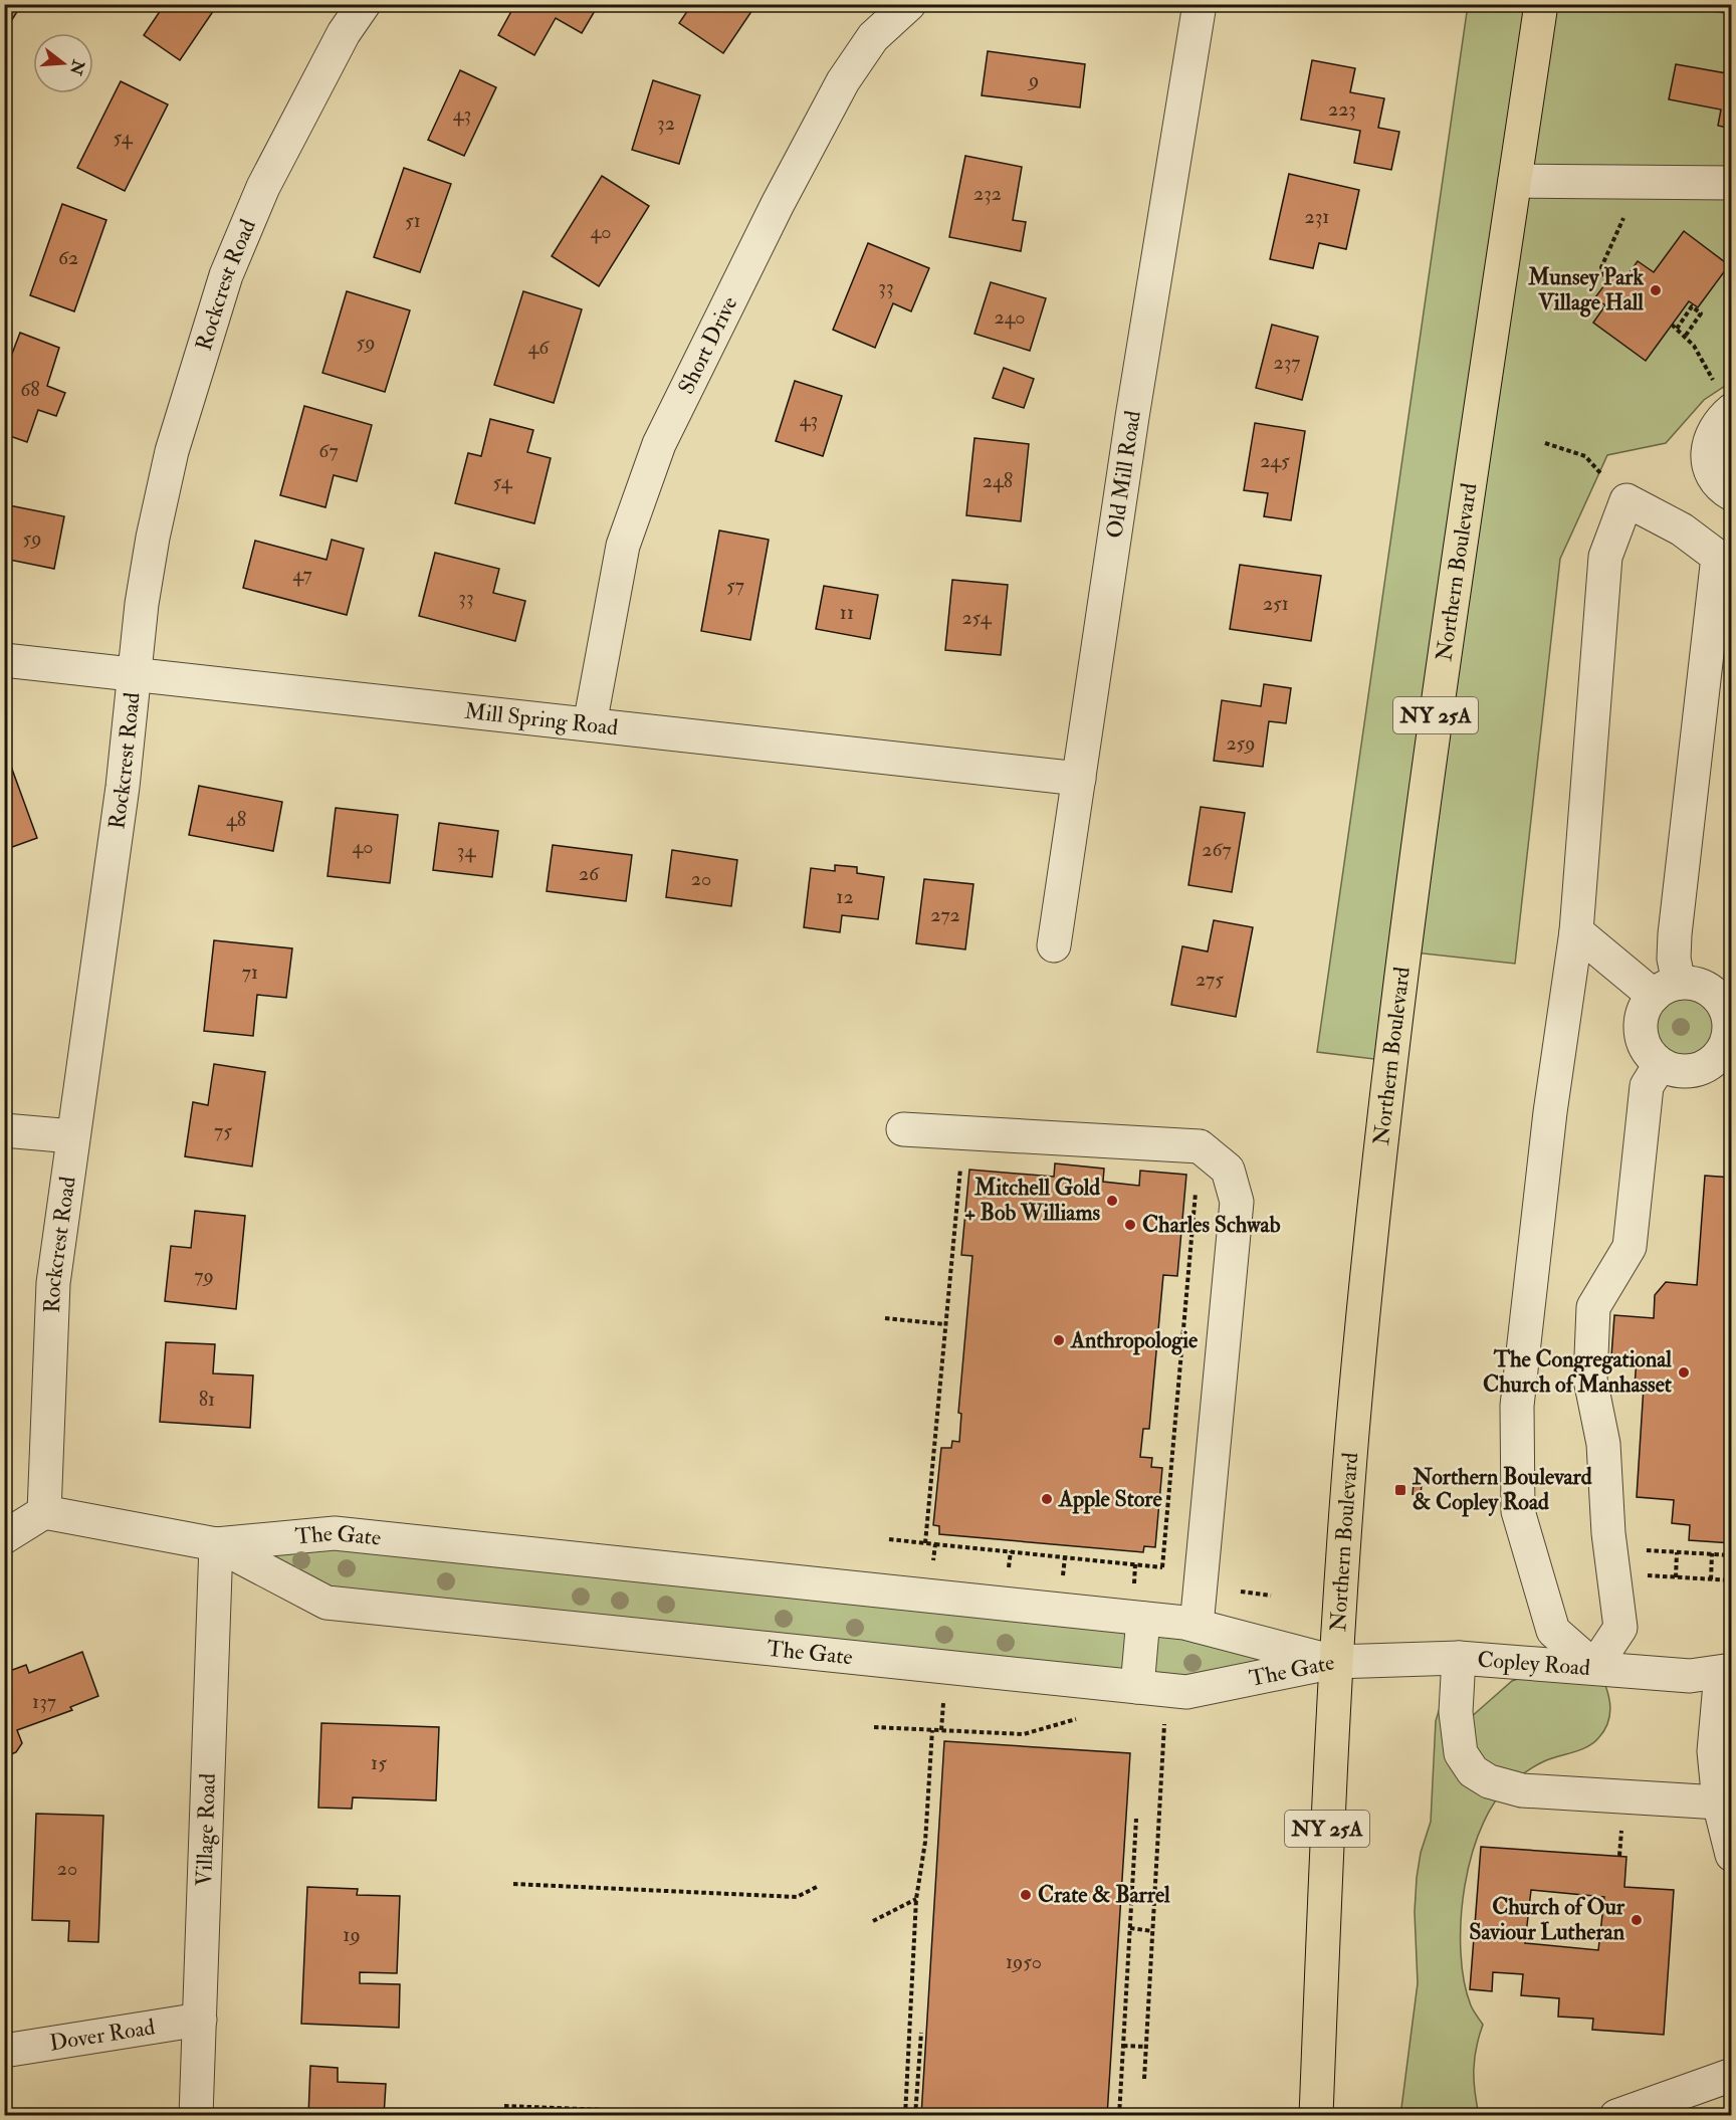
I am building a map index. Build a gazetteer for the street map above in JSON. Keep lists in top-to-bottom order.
{
  "streets": {
    "main road": ["Northern Boulevard", "NY 25A"],
    "street": [
      "Rockcrest Road",
      "Short Drive",
      "Old Mill Road",
      "Mill Spring Road",
      "The Gate",
      "Copley Road",
      "Village Road",
      "Dover Road"
    ]
  },
  "crossings": [
    ["Rockcrest Road", "Mill Spring Road"],
    ["Rockcrest Road", "The Gate"],
    ["Short Drive", "Mill Spring Road"],
    ["Old Mill Road", "Mill Spring Road"],
    ["Northern Boulevard", "The Gate"],
    ["Northern Boulevard", "Copley Road"],
    ["The Gate", "Copley Road"],
    ["The Gate", "Village Road"],
    ["Village Road", "Dover Road"]
  ],
  "places": {
    "other": [
      "Munsey Park Village Hall",
      "Mitchell Gold + Bob Williams",
      "Charles Schwab",
      "Anthropologie",
      "The Congregational Church of Manhasset",
      "Apple Store",
      "Crate & Barrel",
      "Church of Our Saviour Lutheran"
    ],
    "transit": ["Northern Boulevard & Copley Road"]
  },
  "house_numbers": [
    "9",
    "223",
    "43",
    "32",
    "54",
    "232",
    "231",
    "51",
    "40",
    "62",
    "33",
    "240",
    "59",
    "46",
    "237",
    "68",
    "43",
    "67",
    "245",
    "248",
    "54",
    "59",
    "47",
    "57",
    "33",
    "251",
    "11",
    "254",
    "259",
    "48",
    "40",
    "267",
    "34",
    "26",
    "20",
    "12",
    "272",
    "71",
    "275",
    "75",
    "79",
    "81",
    "137",
    "15",
    "20",
    "19",
    "1950"
  ],
  "north": "right"
}
